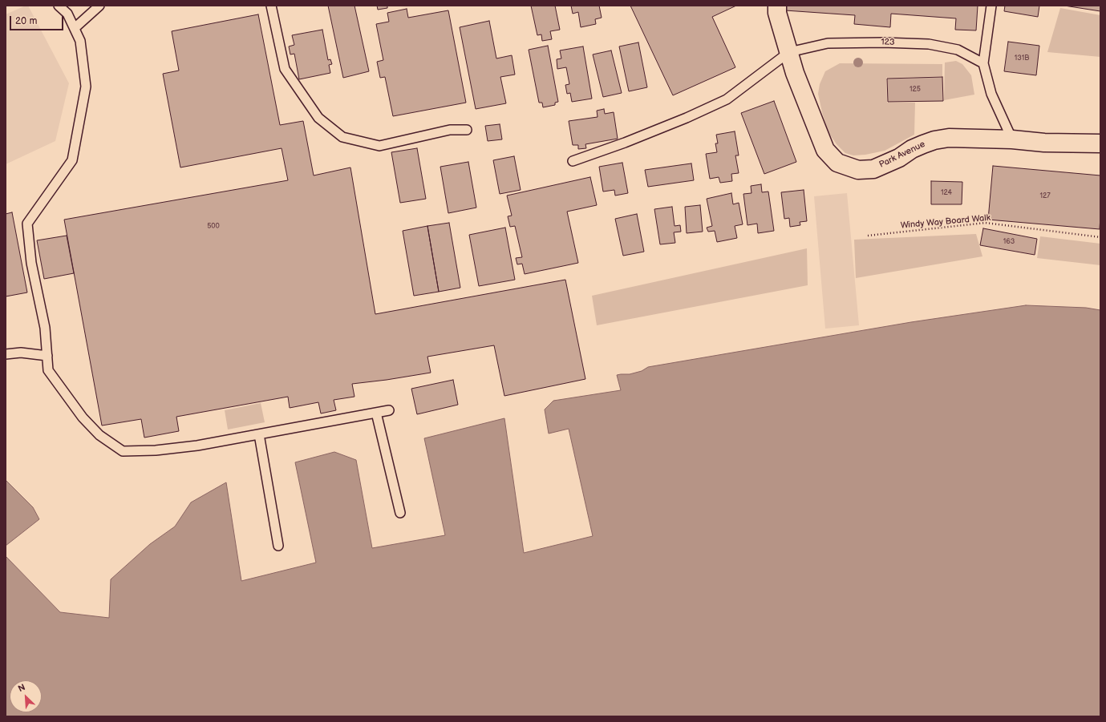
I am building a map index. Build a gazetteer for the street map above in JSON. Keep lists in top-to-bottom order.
{
  "streets": {
    "street": ["Park Avenue"],
    "lane": ["123"],
    "path": ["Windy Way Board Walk"]
  },
  "crossings": [
    ["123", "Park Avenue"]
  ],
  "house_numbers": [
    "131B",
    "125",
    "124",
    "127",
    "500",
    "163"
  ],
  "scale_bar": "20 m",
  "north": "top left"
}
